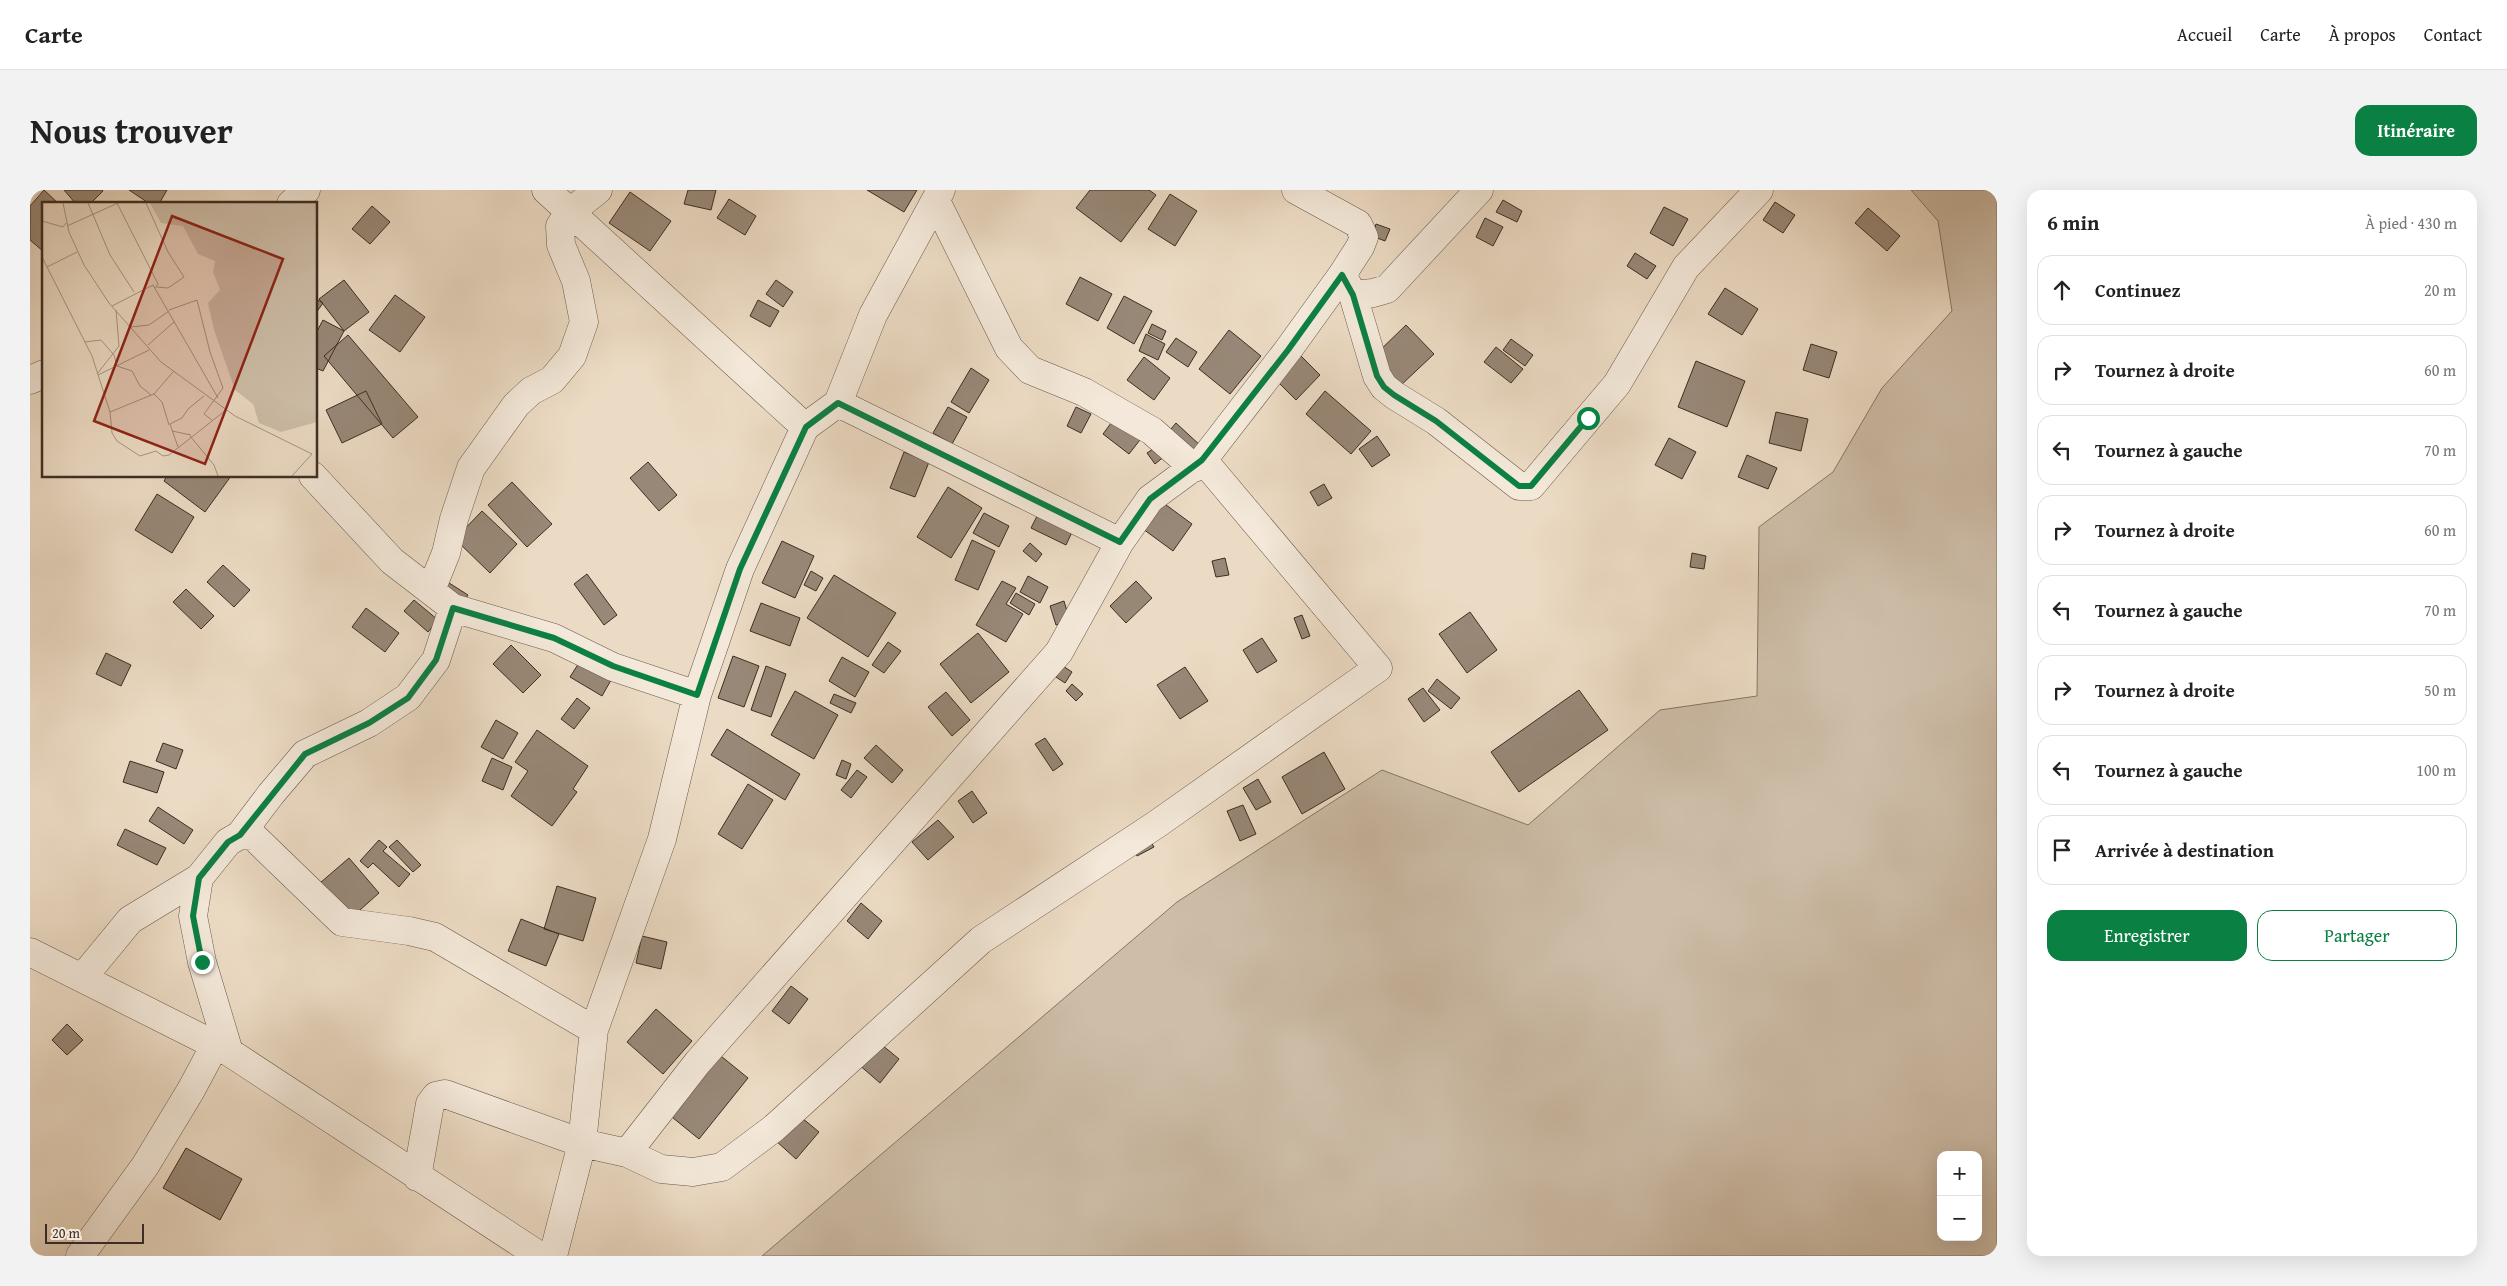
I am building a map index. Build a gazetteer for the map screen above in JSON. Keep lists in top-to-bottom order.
{
  "scale_bar": "20 m",
  "page": {
    "header": "Carte",
    "nav": [
      "Accueil",
      "Carte",
      "À propos",
      "Contact"
    ],
    "title": "Nous trouver",
    "buttons": [
      "Itinéraire",
      ["Enregistrer", "Partager"]
    ],
    "heading": ["6 min", "À pied · 430 m"],
    "list": [
      ["Continuez", "20 m"],
      ["Tournez à droite", "60 m"],
      ["Tournez à gauche", "70 m"],
      ["Tournez à droite", "60 m"],
      ["Tournez à gauche", "70 m"],
      ["Tournez à droite", "50 m"],
      ["Tournez à gauche", "100 m"],
      "Arrivée à destination"
    ],
    "map_buttons": ["+", "−"],
    "scale": "20 m"
  }
}
